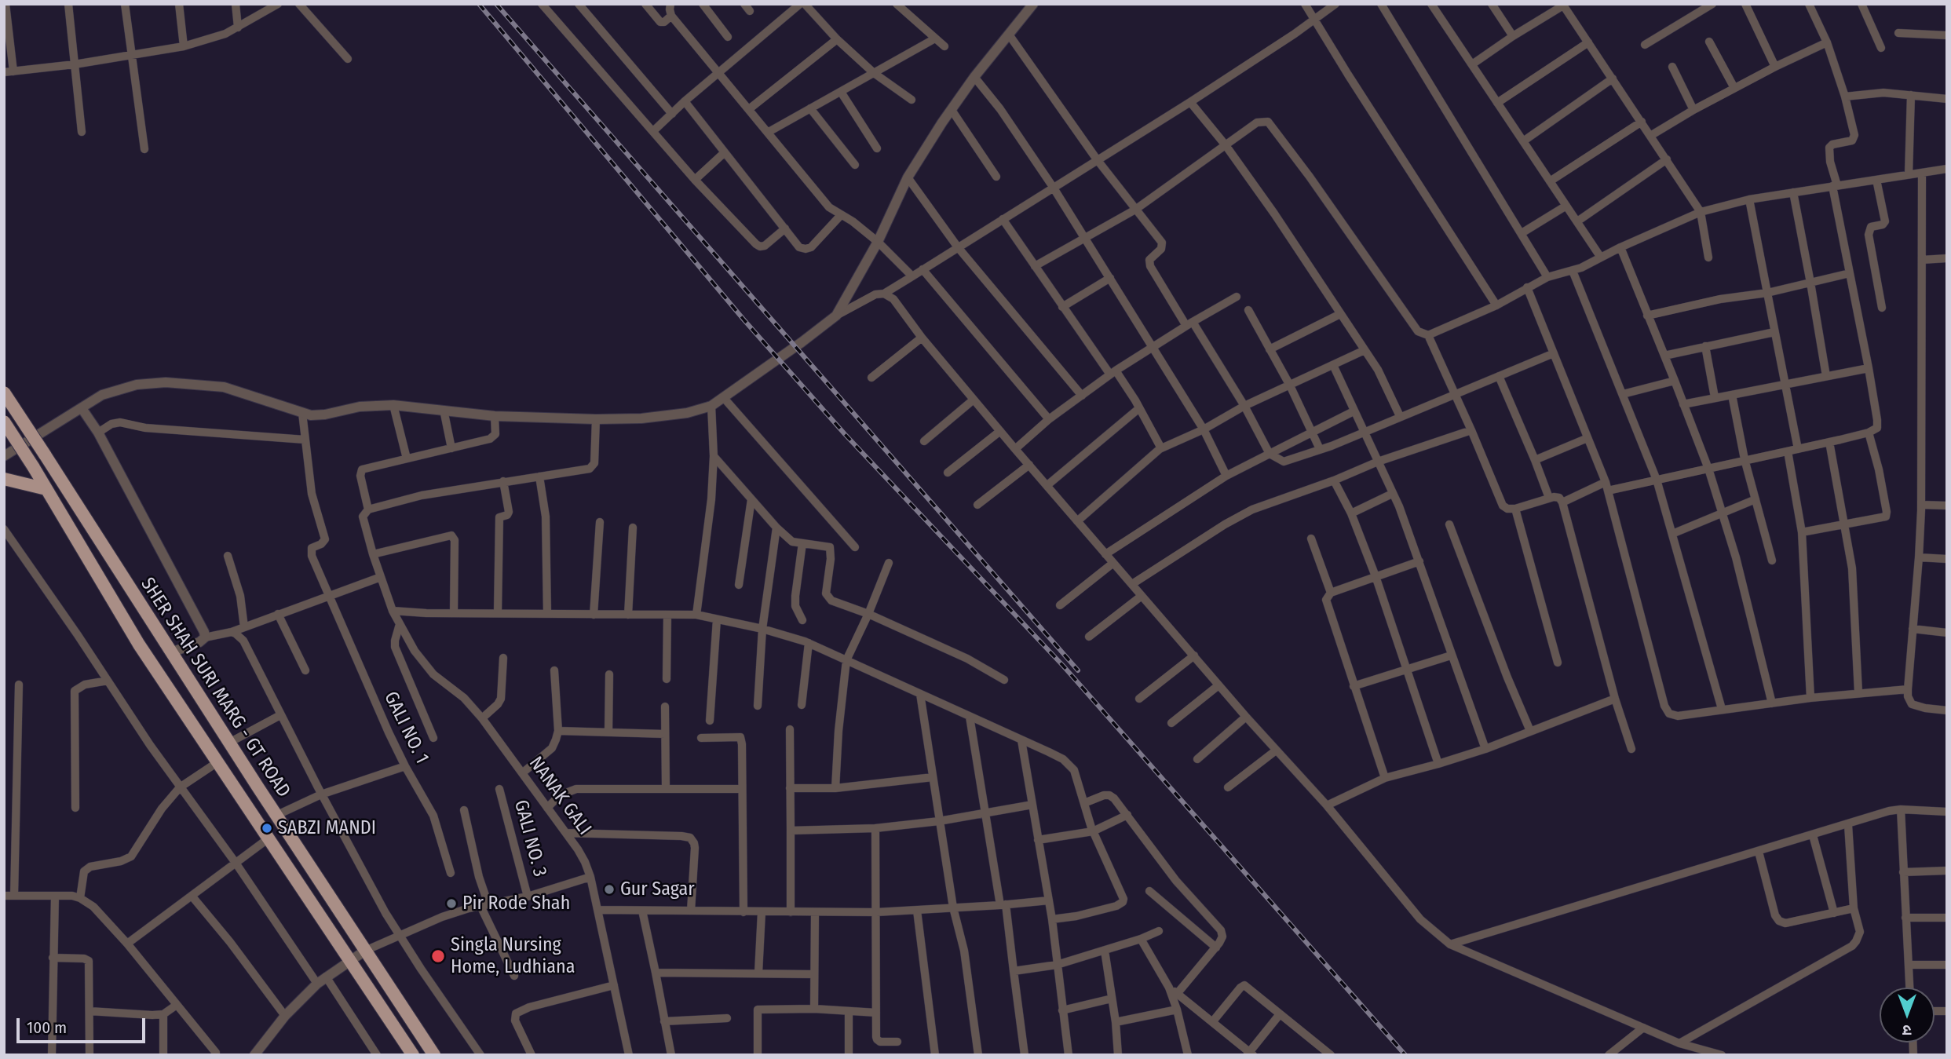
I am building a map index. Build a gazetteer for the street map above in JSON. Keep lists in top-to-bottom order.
{
  "streets": {
    "main road": ["SHER SHAH SURI MARG - GT ROAD"],
    "street": ["GALI NO. 1", "NANAK GALI", "GALI NO. 3"]
  },
  "places": [
    "SABZI MANDI",
    "Gur Sagar",
    "Pir Rode Shah",
    "Singla Nursing Home, Ludhiana"
  ],
  "scale_bar": "100 m",
  "north": "bottom"
}
